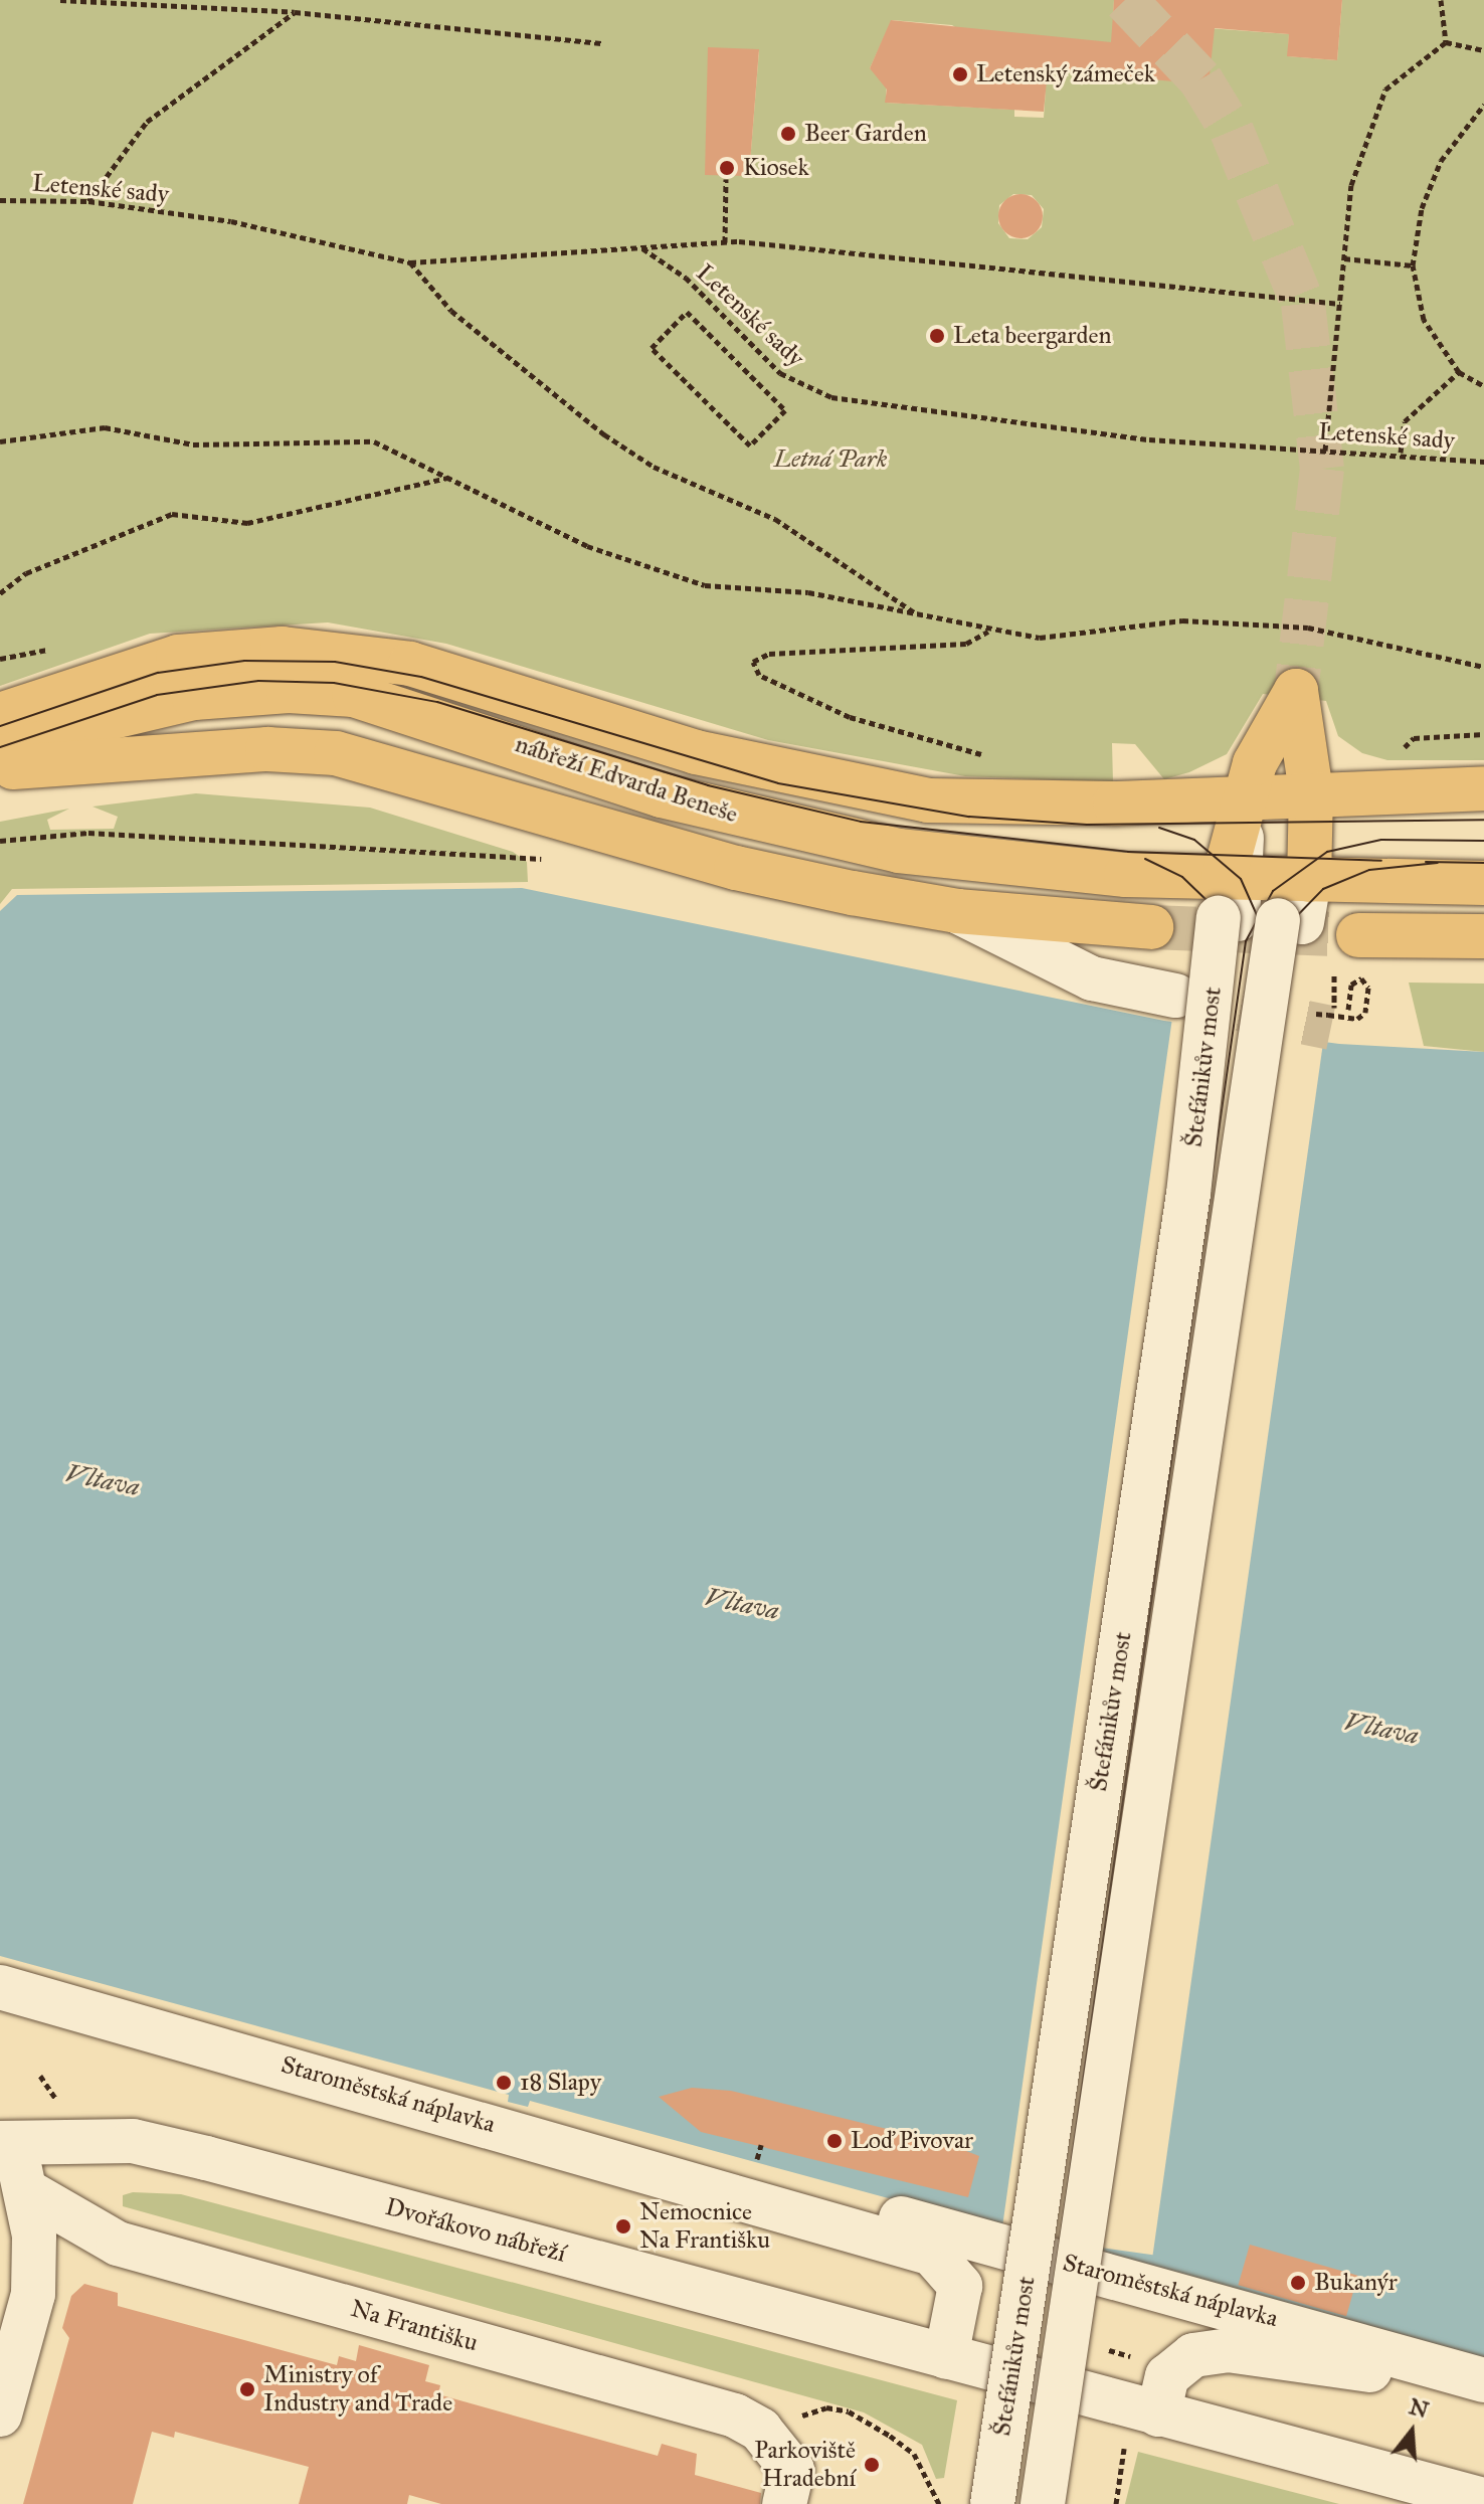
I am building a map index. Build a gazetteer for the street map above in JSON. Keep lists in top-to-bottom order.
{
  "streets": {
    "main road": ["nábřeží Edvarda Beneše"],
    "street": [
      "Štefánikův most",
      "Staroměstská náplavka",
      "Dvořákovo nábřeží",
      "Na Františku"
    ],
    "path": ["Letenské sady"]
  },
  "crossings": [
    ["nábřeží Edvarda Beneše", "Štefánikův most"],
    ["Staroměstská náplavka", "Dvořákovo nábřeží"]
  ],
  "water": ["Vltava"],
  "parks": ["Letná Park"],
  "places": [
    "Letenský zámeček",
    "Beer Garden",
    "Kiosek",
    "Leta beergarden",
    "18 Slapy",
    "Loď Pivovar",
    "Nemocnice Na Františku",
    "Bukanýr",
    "Ministry of Industry and Trade",
    "Parkoviště Hradební"
  ],
  "north": "top"
}
